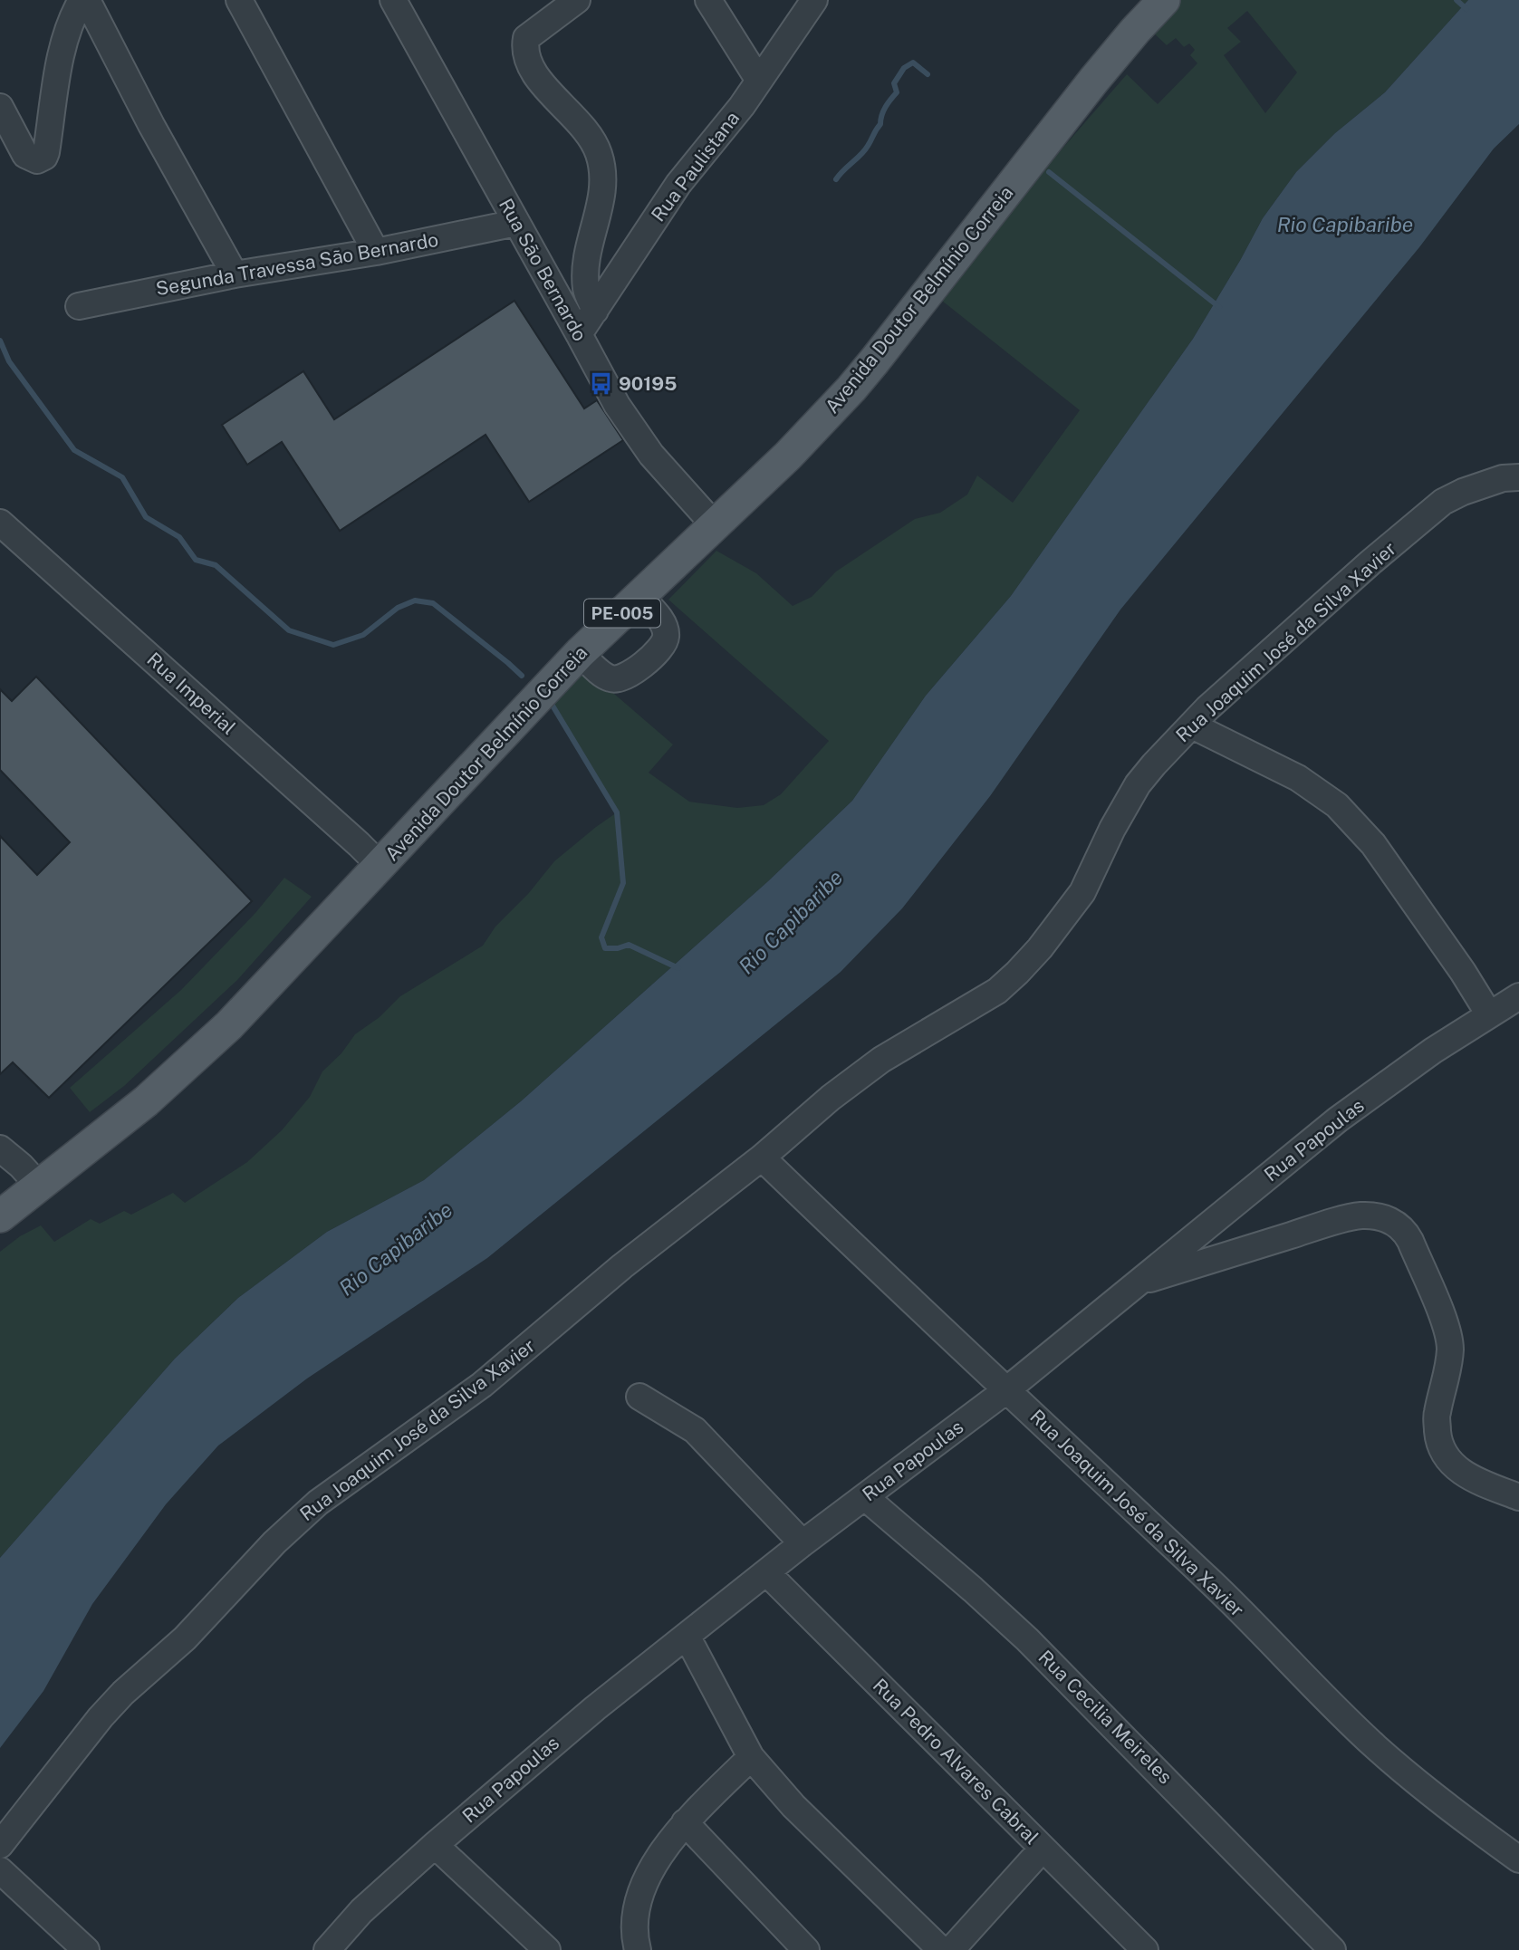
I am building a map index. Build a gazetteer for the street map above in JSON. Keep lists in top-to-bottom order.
{
  "streets": {
    "main road": ["Avenida Doutor Belmínio Correia", "PE-005"],
    "street": [
      "Rua Paulistana",
      "Segunda Travessa São Bernardo",
      "Rua São Bernardo",
      "Rua Joaquim José da Silva Xavier",
      "Rua Imperial",
      "Rua Papoulas",
      "Rua Cecilia Meireles",
      "Rua Pedro Alvares Cabral"
    ]
  },
  "crossings": [
    ["Rua Paulistana", "Rua São Bernardo"],
    ["Segunda Travessa São Bernardo", "Rua São Bernardo"],
    ["Rua São Bernardo", "Avenida Doutor Belmínio Correia"],
    ["Avenida Doutor Belmínio Correia", "Rua Imperial"],
    ["Rua Joaquim José da Silva Xavier", "Rua Papoulas"],
    ["Rua Papoulas", "Rua Cecilia Meireles"],
    ["Rua Papoulas", "Rua Pedro Alvares Cabral"]
  ],
  "water": ["Rio Capibaribe"],
  "places": {
    "bus stop": ["90195"]
  }
}
